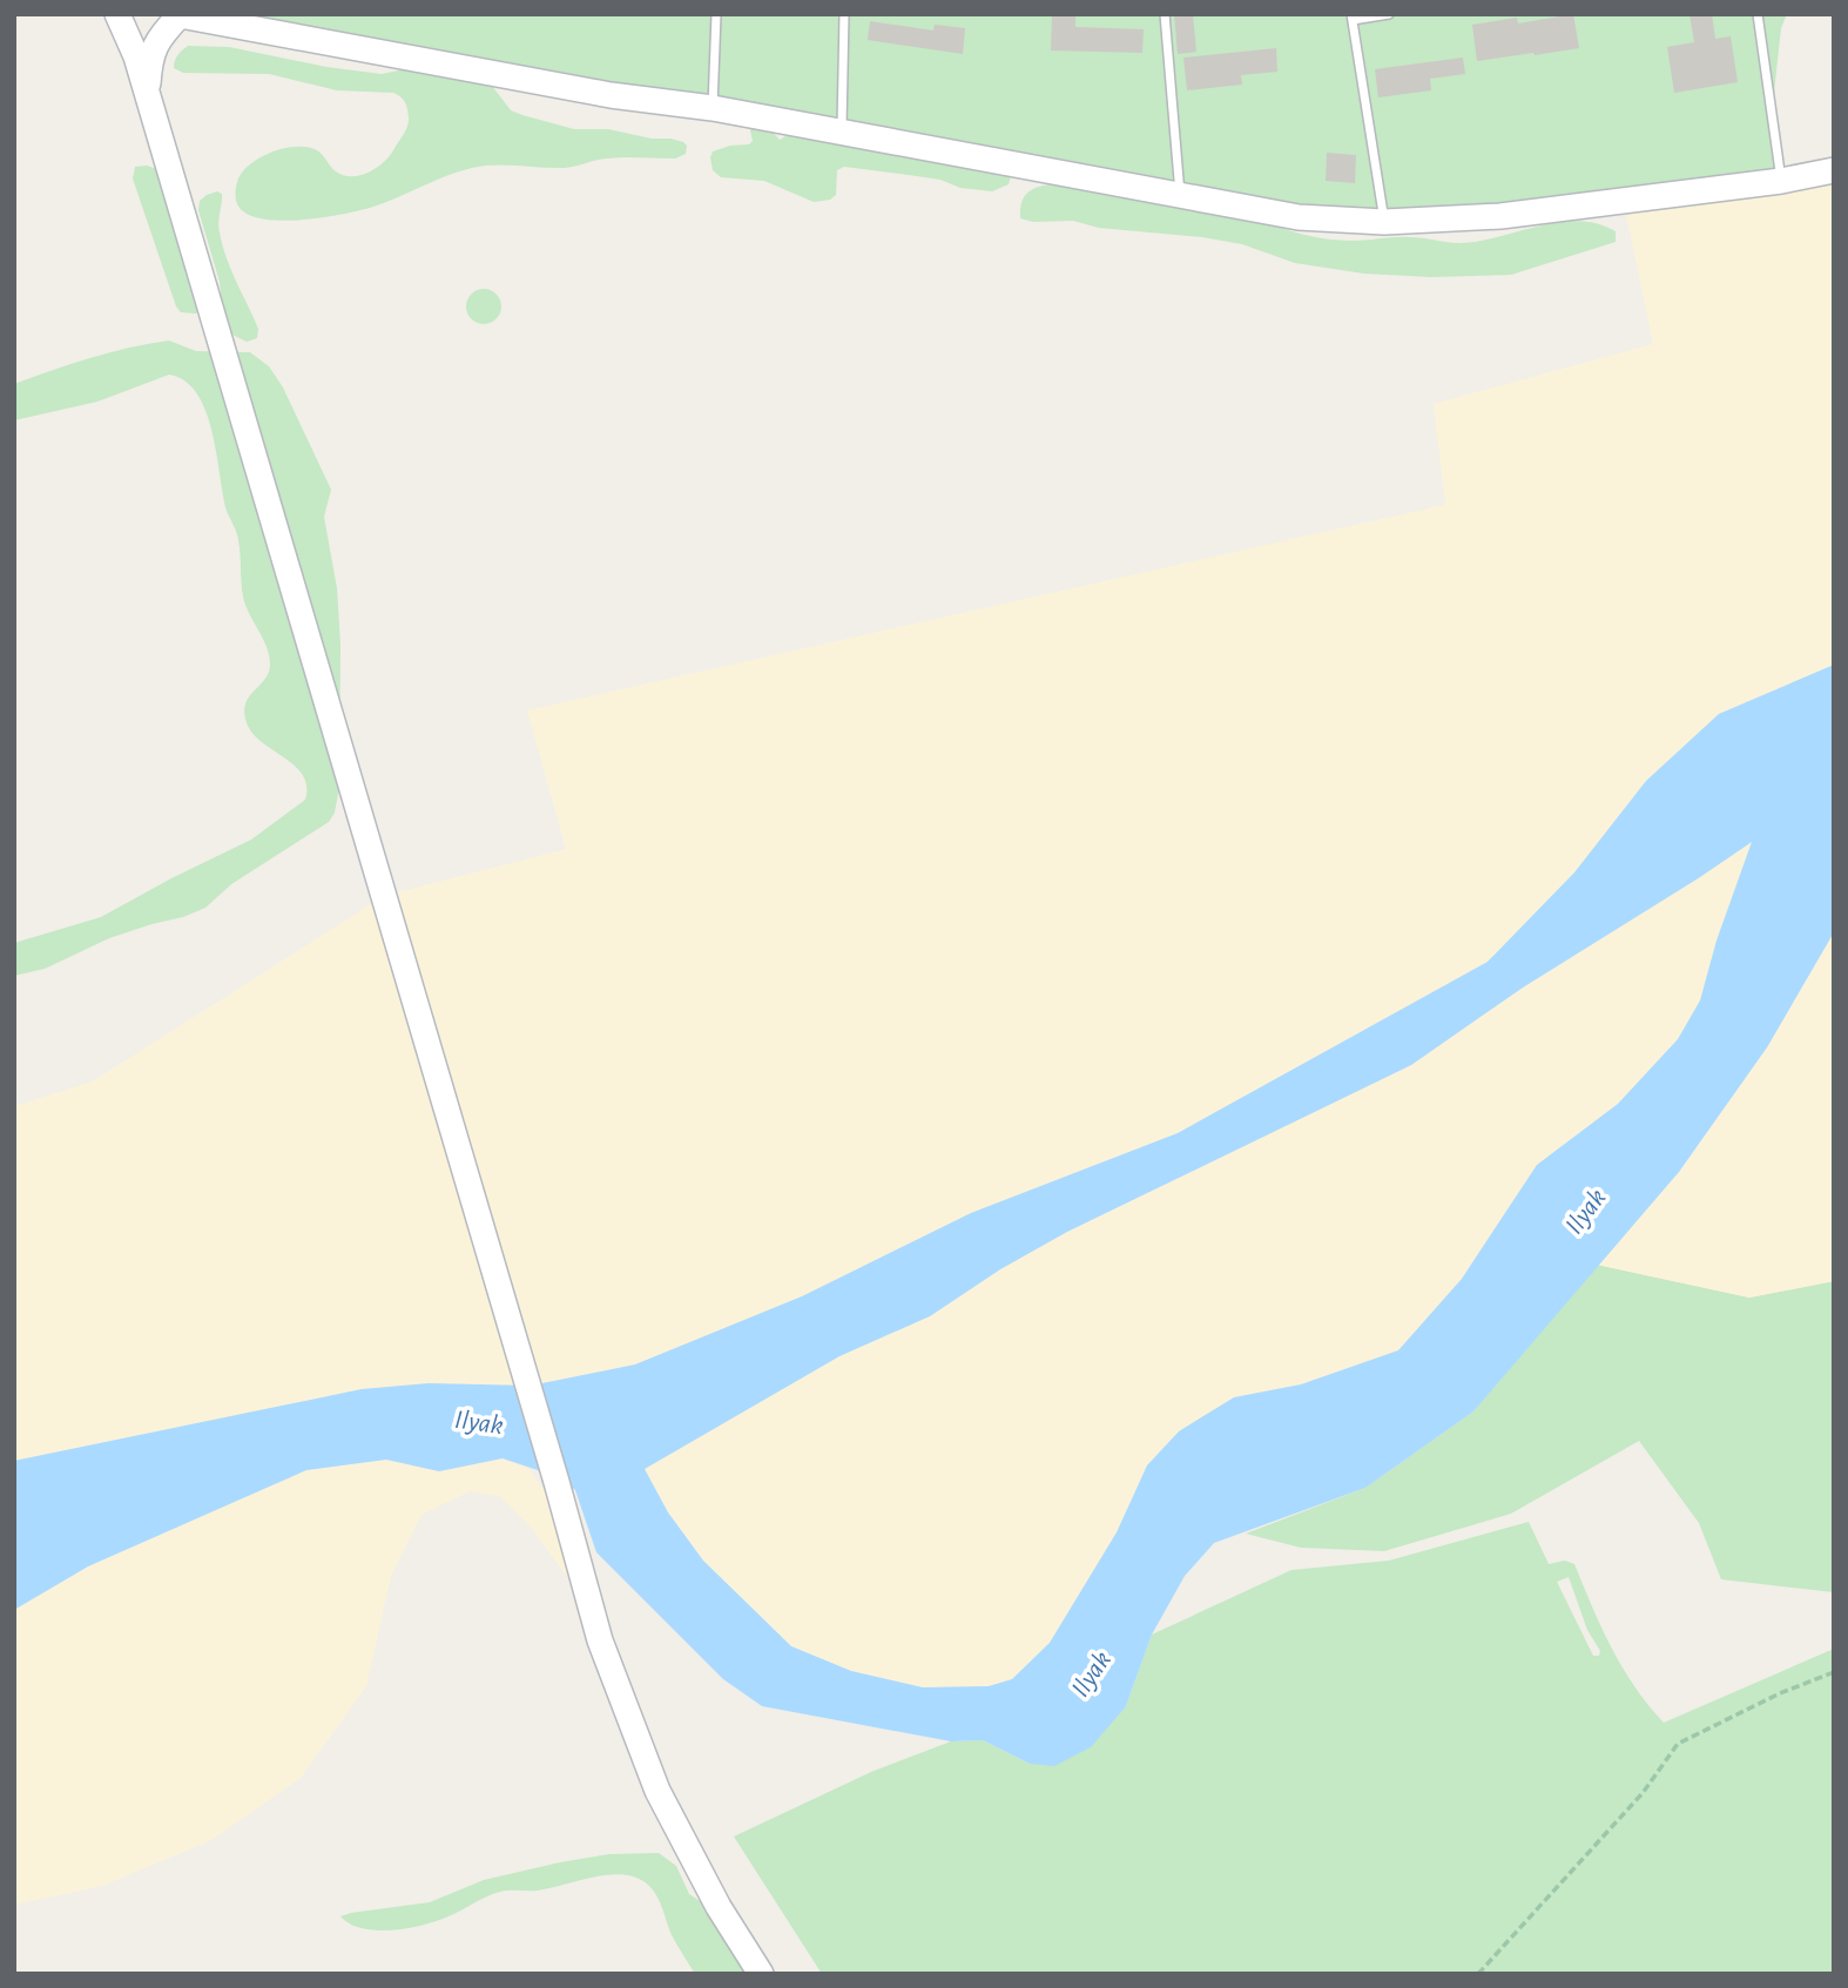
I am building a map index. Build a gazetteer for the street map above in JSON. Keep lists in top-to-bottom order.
{
  "water": ["Ilyak"]
}
